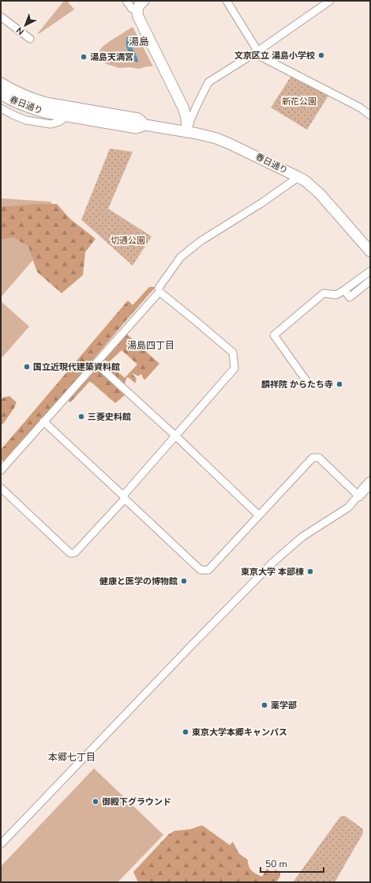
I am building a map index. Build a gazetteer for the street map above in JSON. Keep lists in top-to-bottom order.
{
  "streets": {
    "main road": ["春日通り"]
  },
  "districts": ["湯島", "湯島四丁目", "本郷七丁目"],
  "parks": ["新花公園", "切通公園"],
  "places": [
    "文京区立 湯島小学校",
    "湯島天満宮",
    "国立近現代建築資料館",
    "麟祥院 からたち寺",
    "三菱史料館",
    "東京大学 本部棟",
    "健康と医学の博物館",
    "薬学部",
    "東京大学本郷キャンパス",
    "御殿下グラウンド"
  ],
  "scale_bar": "50 m",
  "north": "bottom left"
}
